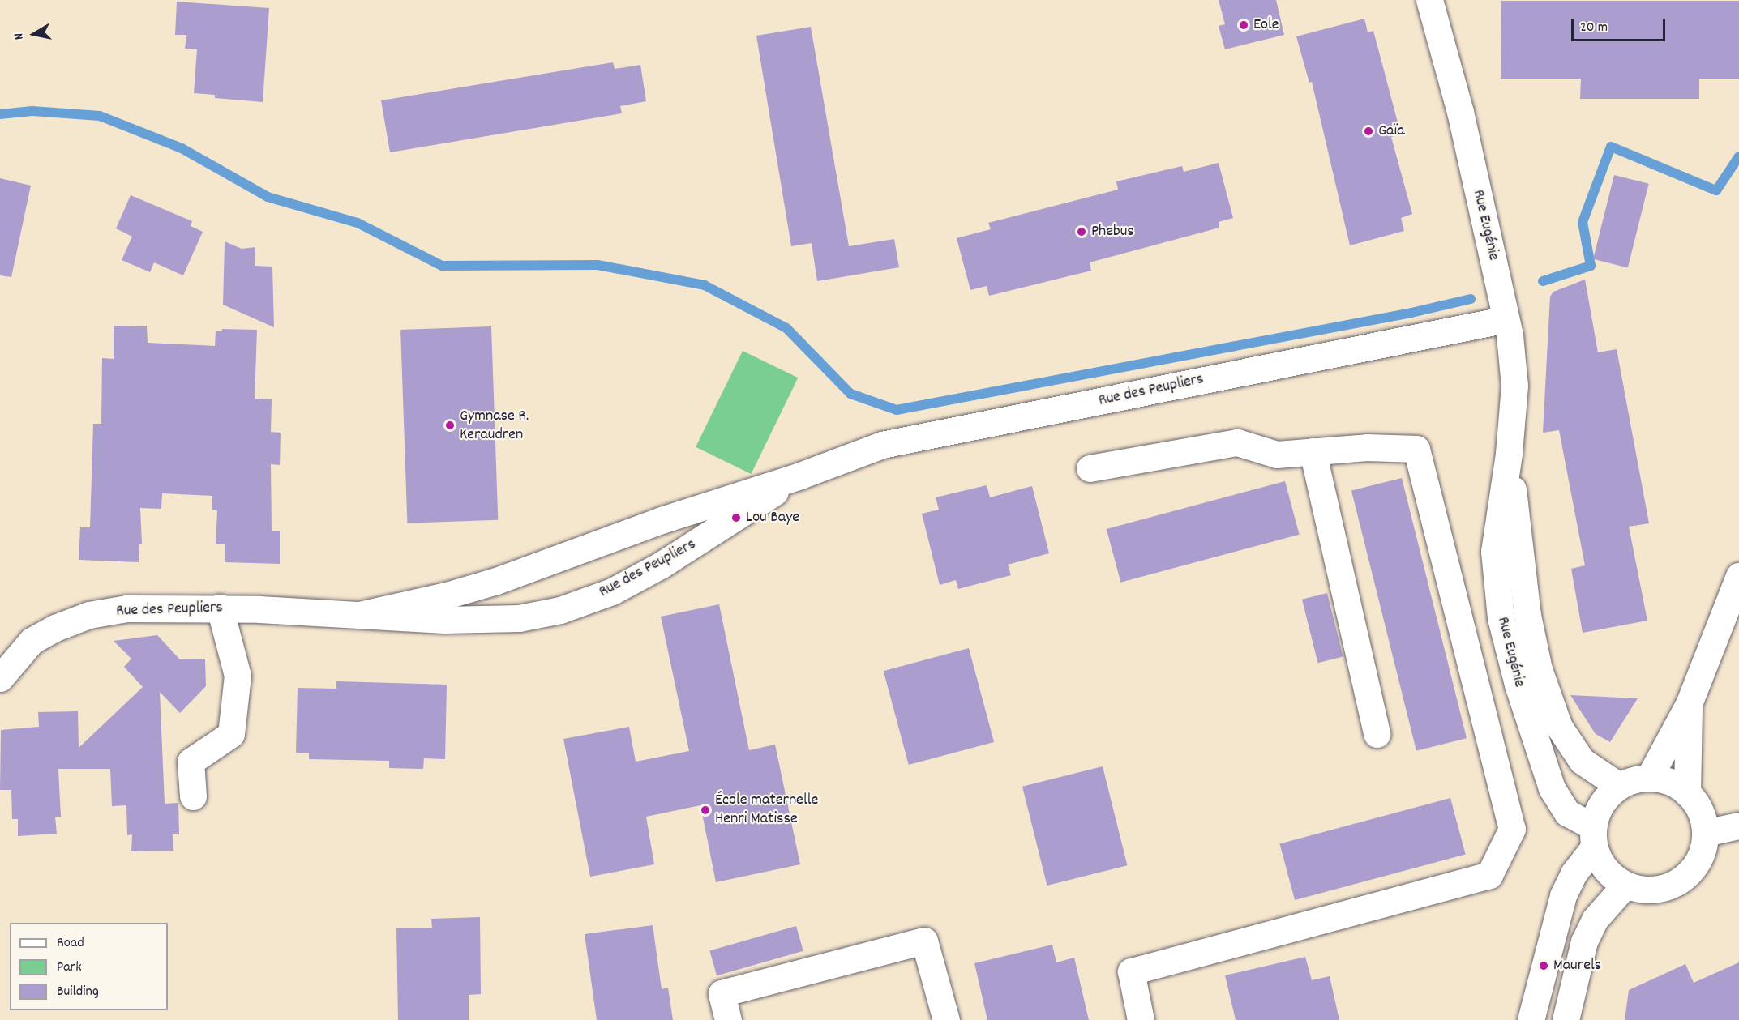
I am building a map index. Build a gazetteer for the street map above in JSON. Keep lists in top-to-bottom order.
{
  "streets": {
    "street": ["Rue Eugénie", "Rue des Peupliers"]
  },
  "crossings": [
    ["Rue Eugénie", "Rue des Peupliers"]
  ],
  "places": [
    "Eole",
    "Gaïa",
    "Phebus",
    "Gymnase R. Keraudren",
    "Lou Baye",
    "École maternelle Henri Matisse",
    "Maurels"
  ],
  "legend": ["Road", "Park", "Building"],
  "scale_bar": "20 m",
  "north": "left"
}
